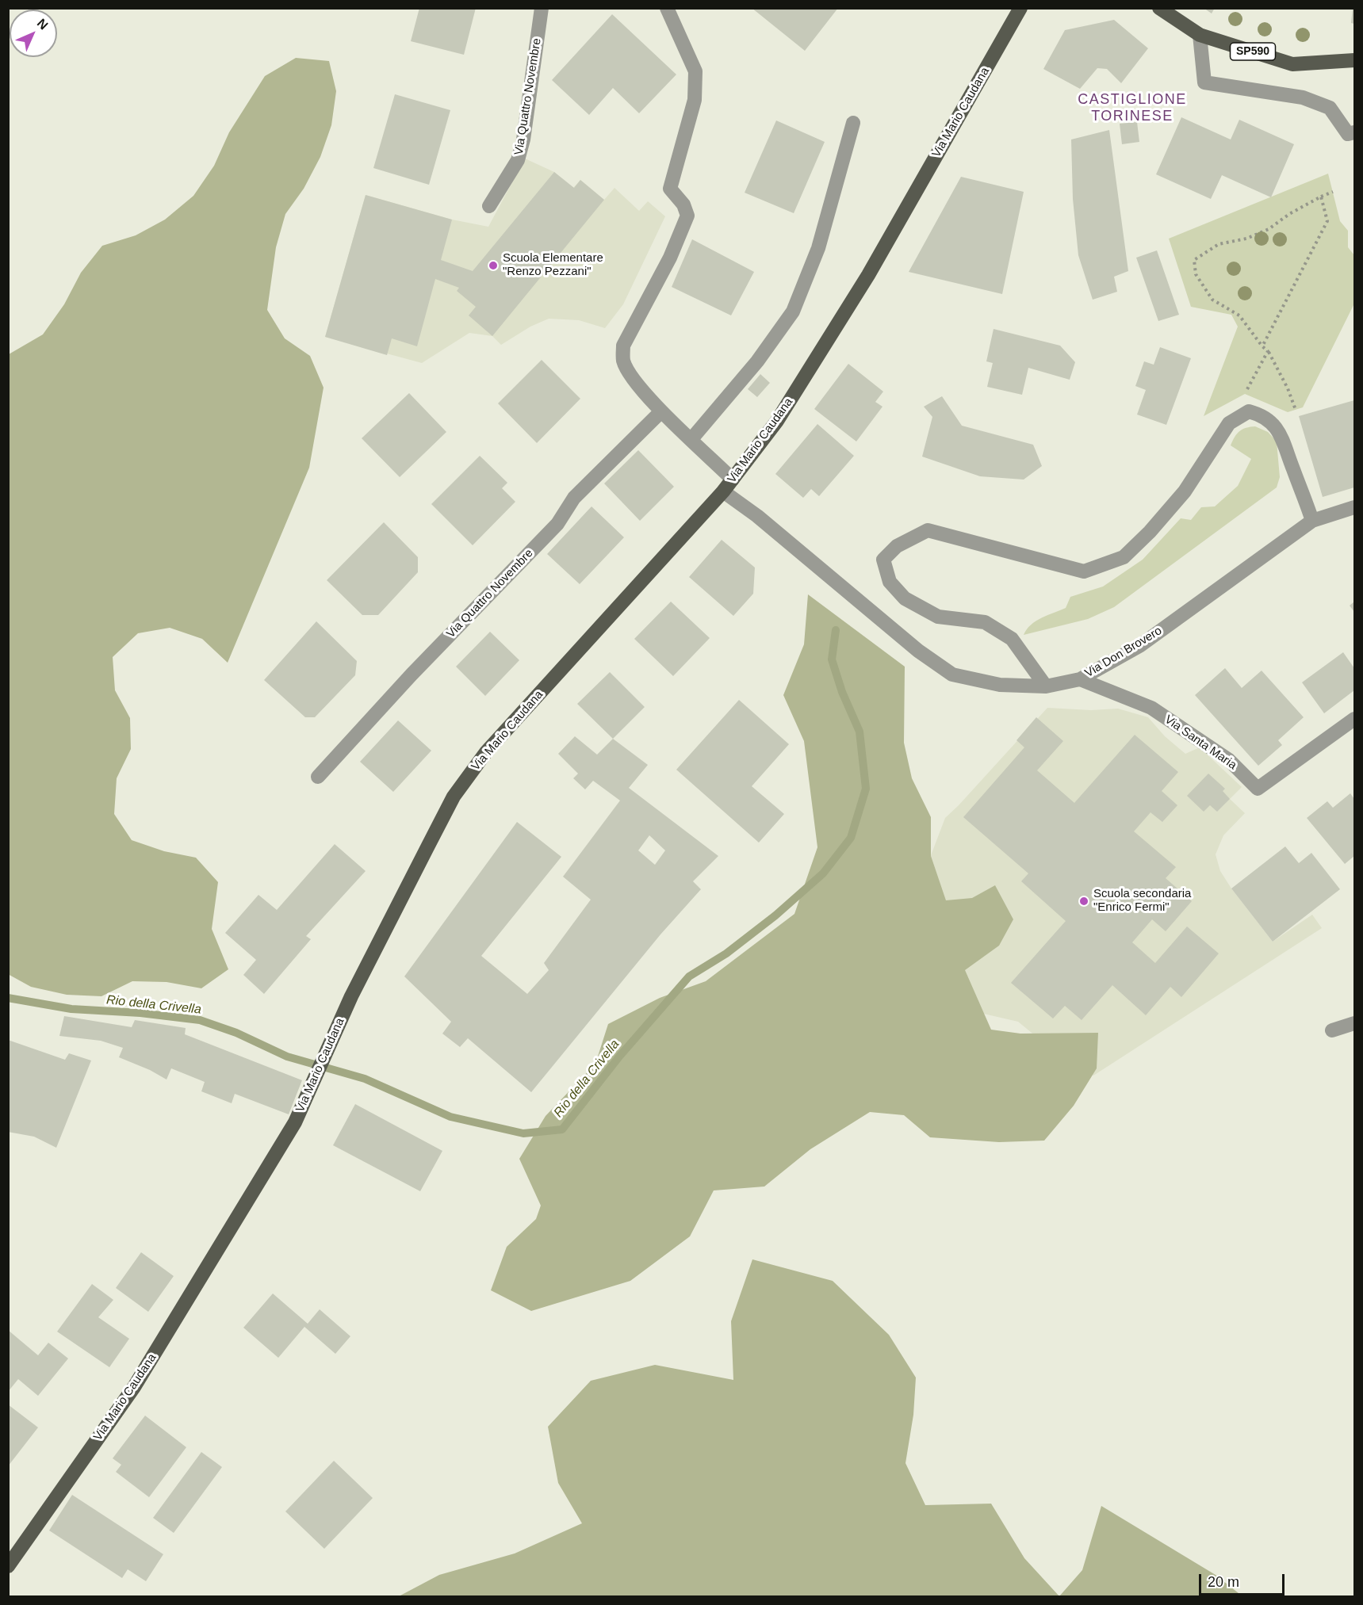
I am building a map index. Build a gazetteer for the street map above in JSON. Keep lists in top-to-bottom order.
{
  "streets": {
    "main road": ["SP590", "Via Mario Caudana"],
    "street": ["Via Quattro Novembre", "Via Don Brovero", "Via Santa Maria"]
  },
  "crossings": [
    ["Via Mario Caudana", "Via Don Brovero"],
    ["Via Don Brovero", "Via Santa Maria"]
  ],
  "districts": ["CASTIGLIONE TORINESE"],
  "water": ["Rio della Crivella"],
  "places": ["Scuola Elementare \"Renzo Pezzani\"", "Scuola secondaria \"Enrico Fermi\""],
  "scale_bar": "20 m",
  "north": "top right"
}
